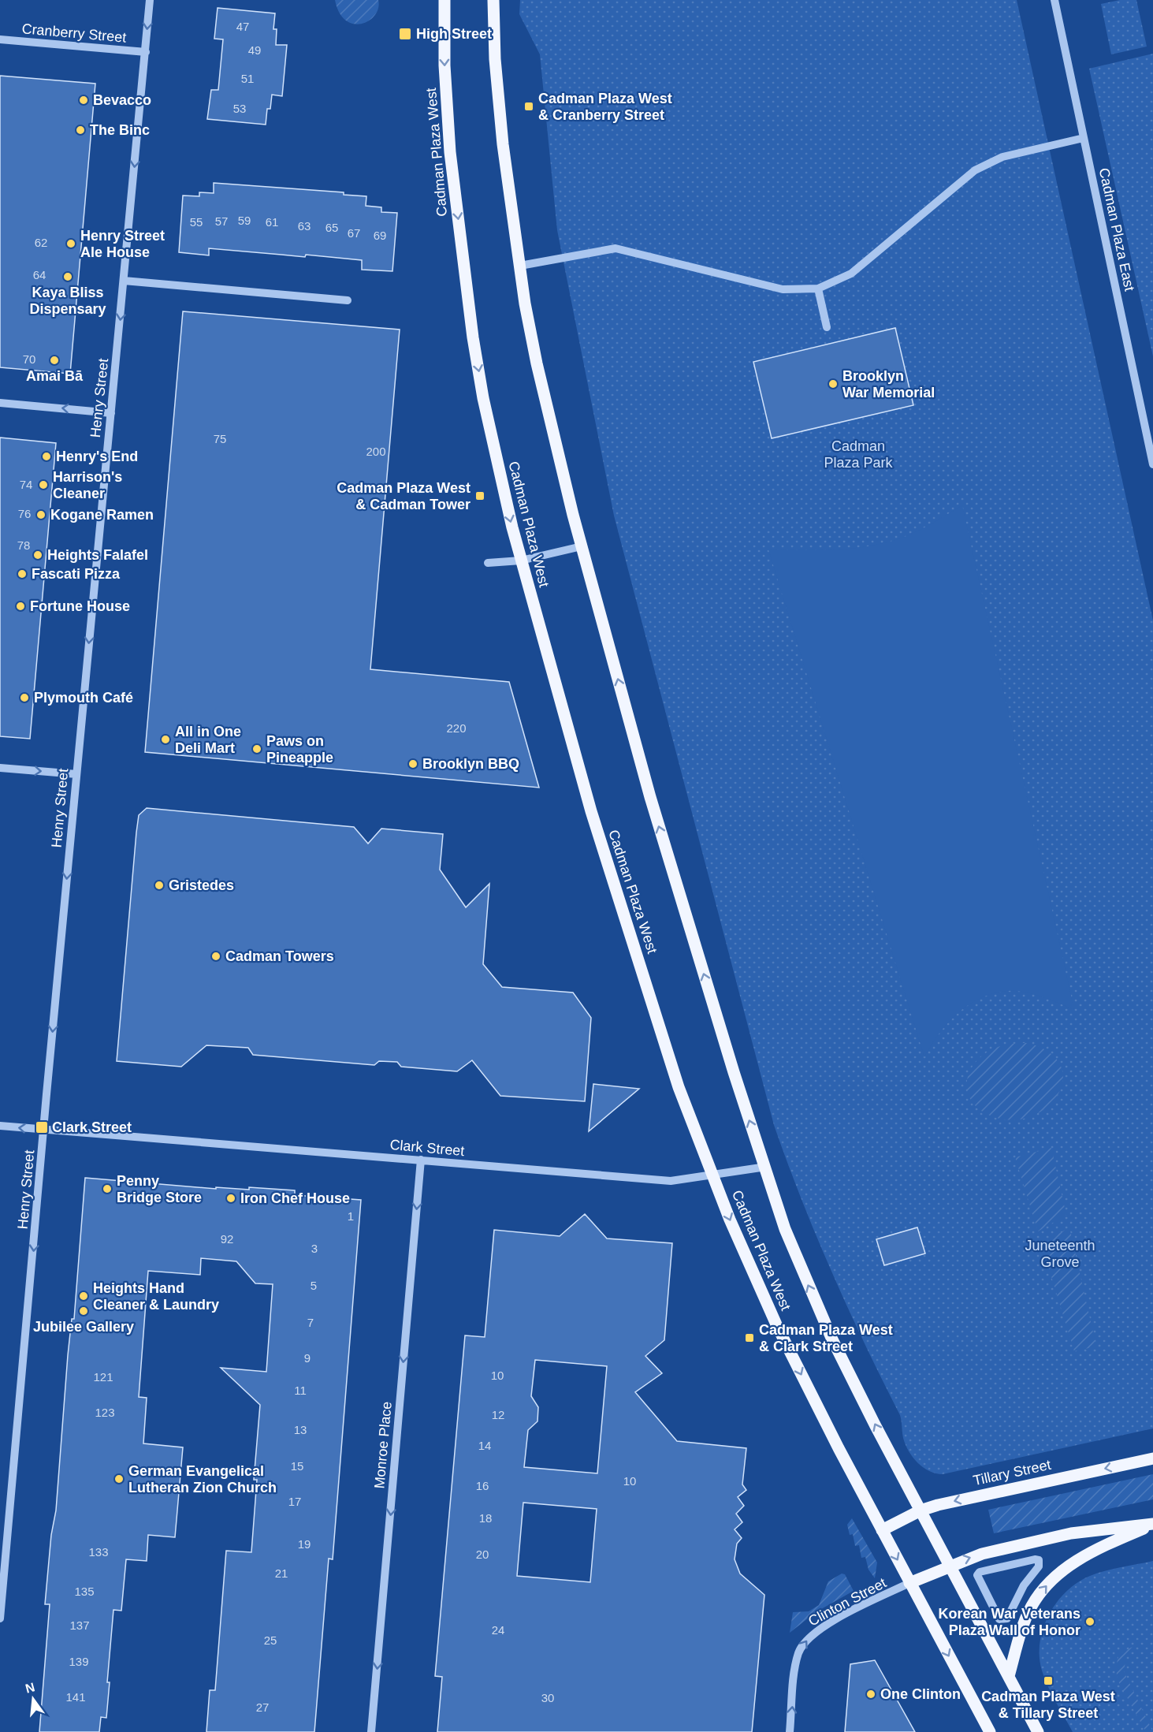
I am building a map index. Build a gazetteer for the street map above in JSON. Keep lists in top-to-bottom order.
{
  "streets": {
    "main road": ["Cadman Plaza West", "Tillary Street"],
    "street": [
      "Cranberry Street",
      "Cadman Plaza East",
      "Henry Street",
      "Clark Street",
      "Monroe Place",
      "Clinton Street"
    ]
  },
  "crossings": [
    ["Cranberry Street", "Henry Street"],
    ["Cadman Plaza West", "Clark Street"],
    ["Cadman Plaza West", "Tillary Street"],
    ["Cadman Plaza West", "Clinton Street"],
    ["Henry Street", "Clark Street"],
    ["Clark Street", "Monroe Place"]
  ],
  "one_way": ["Henry Street", "Monroe Place", "Clinton Street"],
  "parks": ["Cadman Plaza Park", "Juneteenth Grove"],
  "places": {
    "transit": [
      "High Street",
      "Cadman Plaza West & Cranberry Street",
      "Cadman Plaza West & Cadman Tower",
      "Clark Street",
      "Cadman Plaza West & Clark Street",
      "Cadman Plaza West & Tillary Street"
    ],
    "other": [
      "Bevacco",
      "The Binc",
      "Henry Street Ale House",
      "Kaya Bliss Dispensary",
      "Amai Bā",
      "Brooklyn War Memorial",
      "Henry's End",
      "Harrison's Cleaner",
      "Kogane Ramen",
      "Heights Falafel",
      "Fascati Pizza",
      "Fortune House",
      "Plymouth Café",
      "All in One Deli Mart",
      "Paws on Pineapple",
      "Brooklyn BBQ",
      "Gristedes",
      "Cadman Towers",
      "Penny Bridge Store",
      "Iron Chef House",
      "Heights Hand Cleaner & Laundry",
      "Jubilee Gallery",
      "German Evangelical Lutheran Zion Church",
      "Korean War Veterans Plaza Wall of Honor",
      "One Clinton"
    ]
  },
  "house_numbers": [
    "47",
    "49",
    "51",
    "53",
    "59",
    "57",
    "55",
    "61",
    "63",
    "65",
    "67",
    "69",
    "62",
    "64",
    "70",
    "75",
    "200",
    "74",
    "76",
    "78",
    "220",
    "1",
    "92",
    "3",
    "5",
    "7",
    "9",
    "10",
    "121",
    "11",
    "123",
    "12",
    "13",
    "14",
    "15",
    "10",
    "16",
    "17",
    "18",
    "19",
    "133",
    "20",
    "21",
    "135",
    "137",
    "24",
    "25",
    "139",
    "141",
    "30",
    "27"
  ],
  "north": "top"
}
